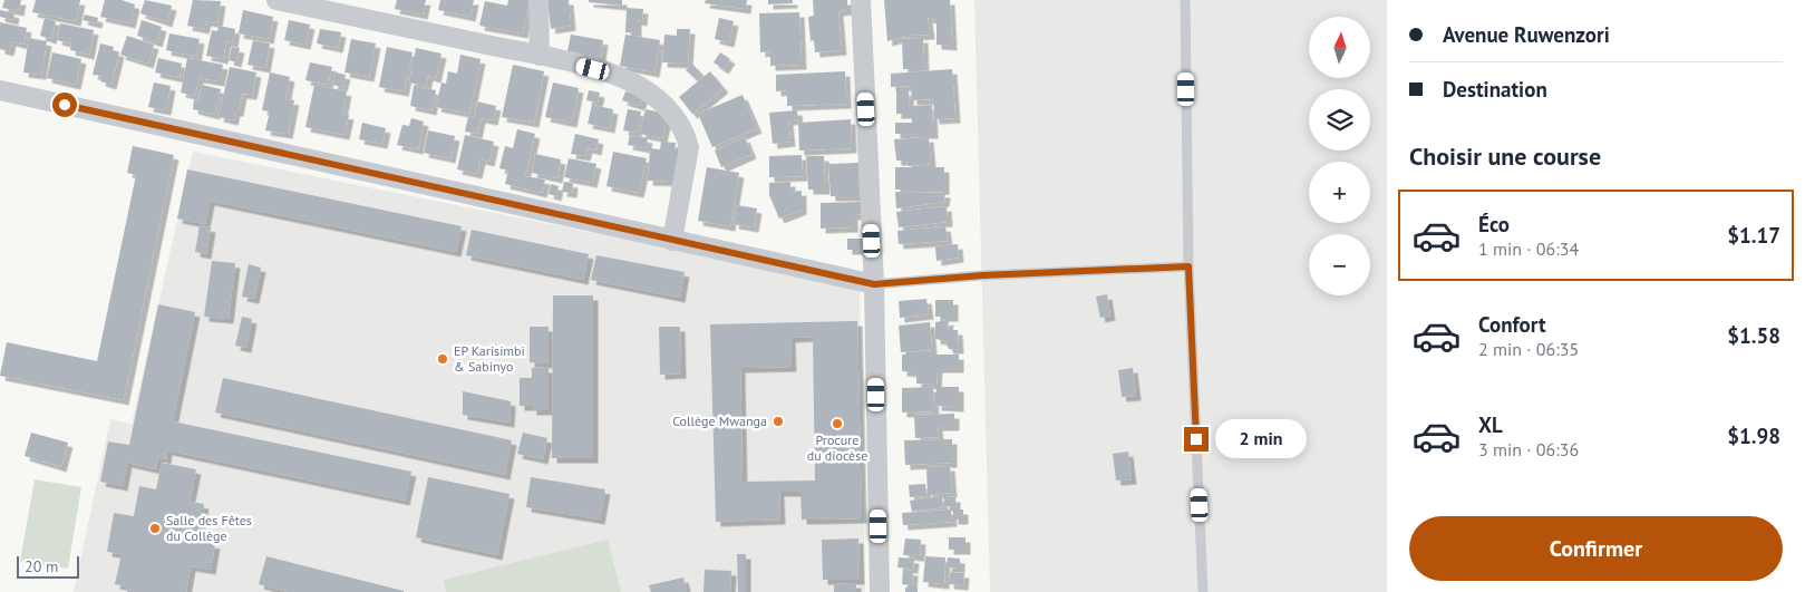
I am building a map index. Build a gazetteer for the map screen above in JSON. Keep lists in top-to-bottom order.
{
  "places": [
    "EP Karisimbi & Sabinyo",
    "Collège Mwanga",
    "Procure du diocèse",
    "Salle des Fêtes du Collège"
  ],
  "scale_bar": "20 m",
  "north": "top",
  "page": {
    "banner": ["Avenue Ruwenzori", "Destination"],
    "map_buttons": ["+", "−"],
    "heading": "Choisir une course",
    "list": [
      {
        "name": "Éco",
        "note": "1 min · 06:34",
        "value": "$1.17"
      },
      {
        "name": "Confort",
        "note": "2 min · 06:35",
        "value": "$1.58"
      },
      {
        "name": "XL",
        "note": "3 min · 06:36",
        "value": "$1.98"
      }
    ],
    "bubble": "2 min",
    "buttons": "Confirmer",
    "scale": "20 m"
  }
}
